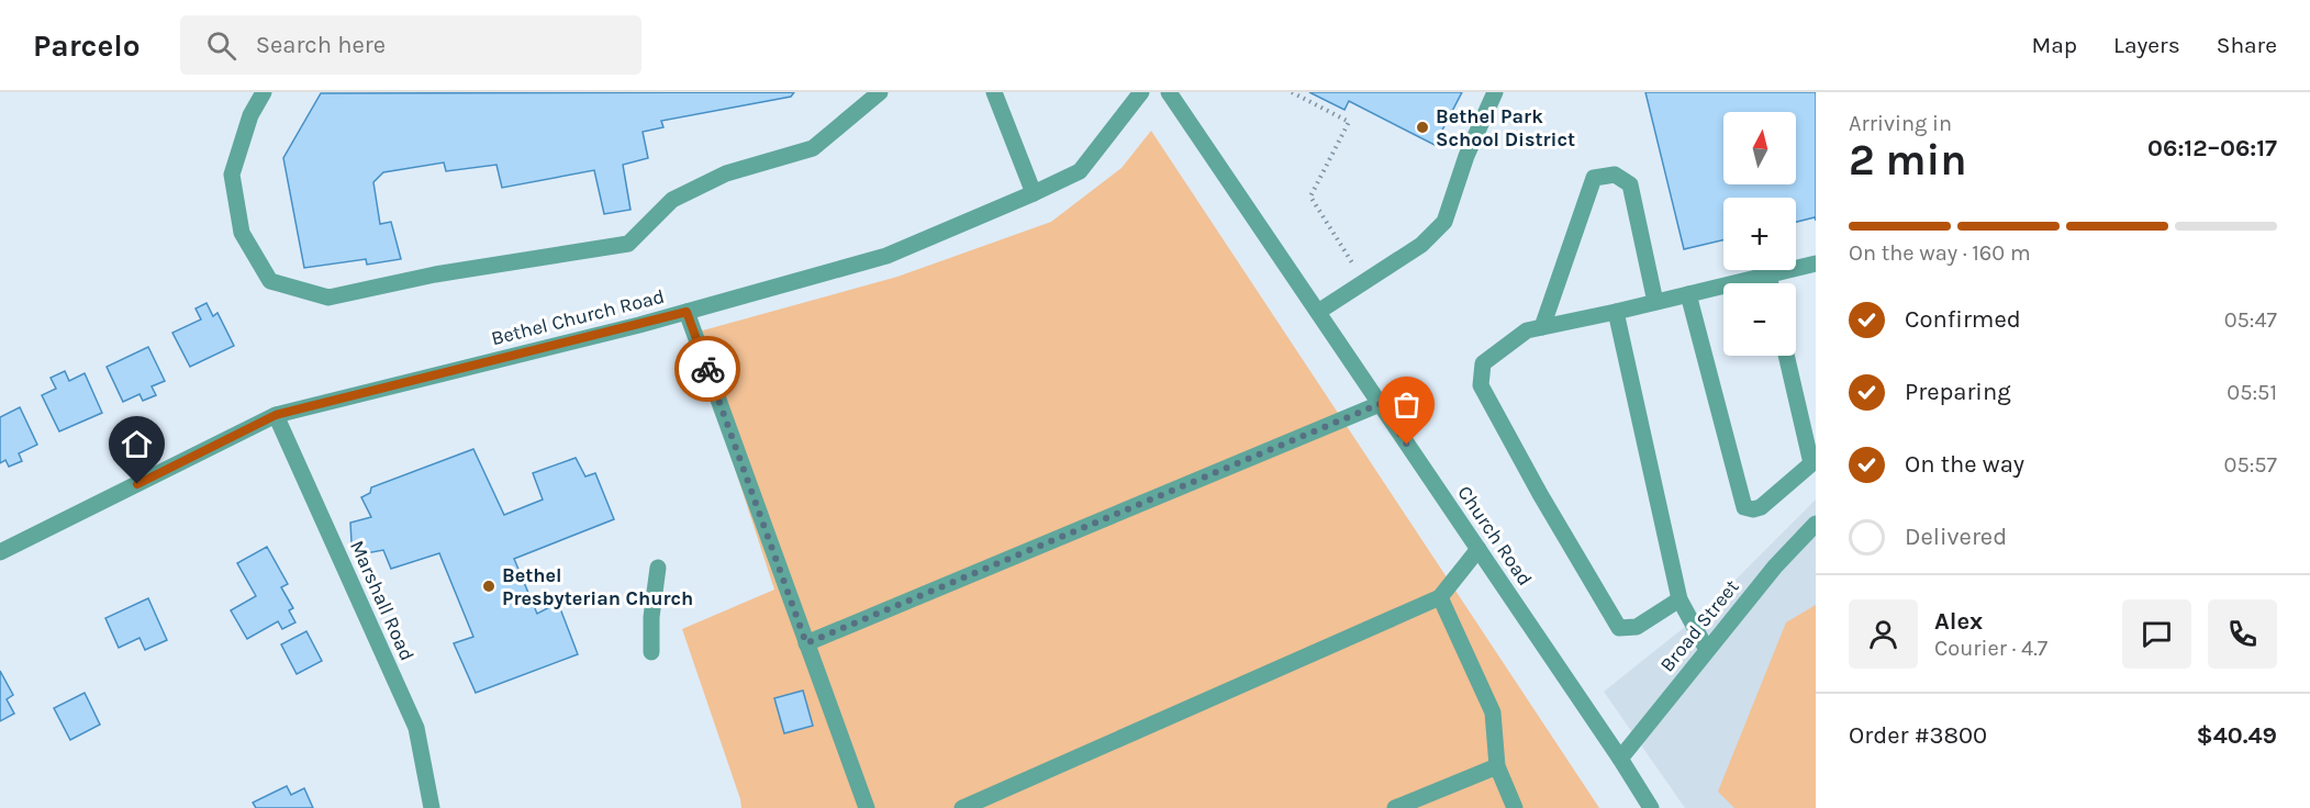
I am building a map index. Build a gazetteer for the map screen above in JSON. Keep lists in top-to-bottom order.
{
  "streets": {
    "street": [
      "Bethel Church Road",
      "Church Road",
      "Marshall Road",
      "Broad Street"
    ]
  },
  "crossings": [
    ["Bethel Church Road", "Marshall Road"],
    ["Church Road", "Broad Street"]
  ],
  "places": ["Bethel Park School District", "Bethel Presbyterian Church"],
  "north": "top",
  "page": {
    "header": "Parcelo",
    "search": "Search here",
    "nav": ["Map", "Layers", "Share"],
    "heading": ["2 min", "Arriving in", "06:12–06:17"],
    "panel": [
      "Alex",
      "Courier · 4.7",
      "Order #3800",
      "$40.49"
    ],
    "map_buttons": ["+", "−"],
    "bar": "On the way · 160 m",
    "list": [
      ["Confirmed", "05:47"],
      ["Preparing", "05:51"],
      ["On the way", "05:57"],
      "Delivered"
    ]
  }
}
